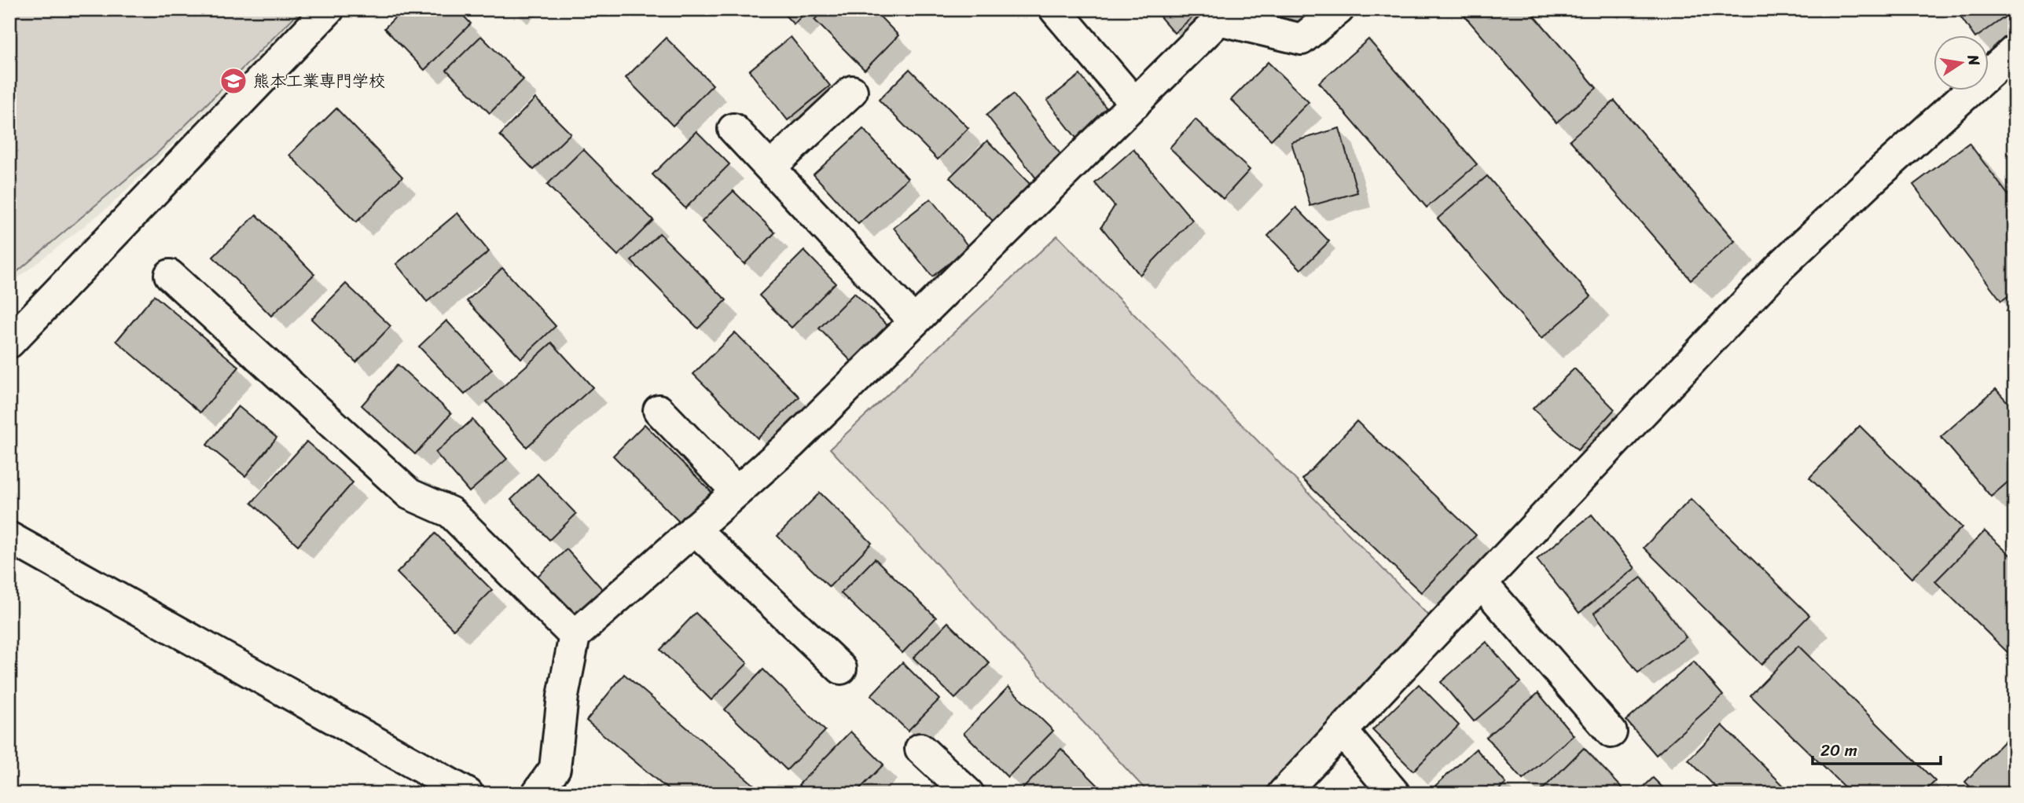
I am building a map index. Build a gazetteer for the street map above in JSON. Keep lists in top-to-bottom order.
{
  "places": {
    "school or university": ["熊本工業専門学校"]
  },
  "scale_bar": "20 m",
  "north": "right"
}
